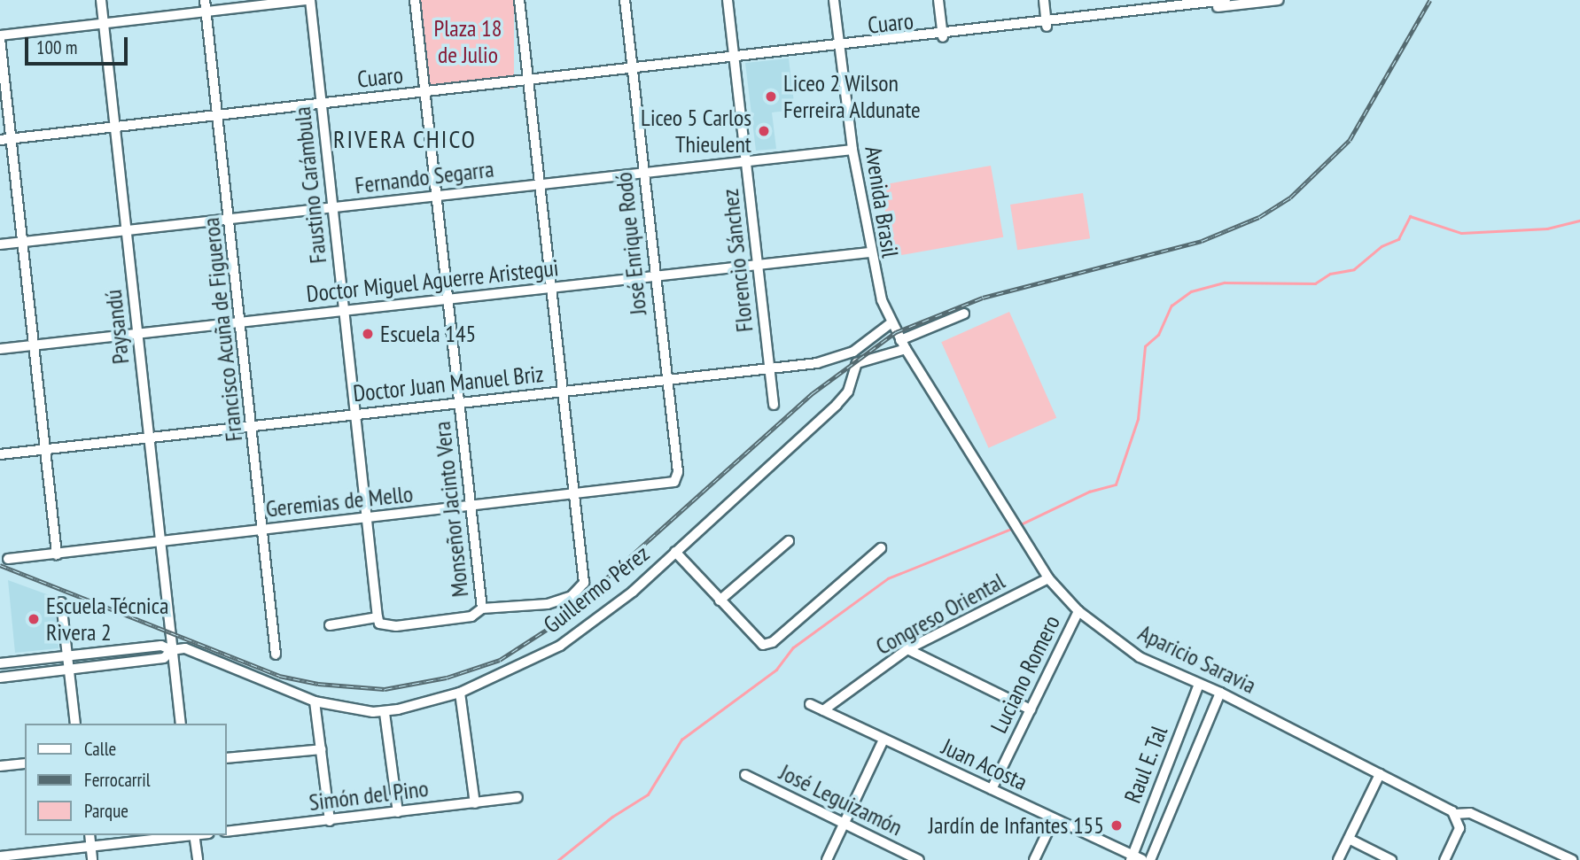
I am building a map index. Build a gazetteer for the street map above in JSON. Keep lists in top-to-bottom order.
{
  "streets": {
    "street": [
      "Cuaro",
      "Fernando Segarra",
      "Faustino Carámbula",
      "Avenida Brasil",
      "José Enrique Rodó",
      "Florencio Sánchez",
      "Doctor Miguel Aguerre Aristegui",
      "Paysandú",
      "Francisco Acuña de Figueroa",
      "Doctor Juan Manuel Briz",
      "Geremias de Mello",
      "Monseñor Jacinto Vera",
      "Guillermo Pérez",
      "Congreso Oriental",
      "Aparicio Saravia",
      "Luciano Romero",
      "Juan Acosta",
      "Raul E. Tal",
      "Simón del Pino",
      "José Leguizamón"
    ]
  },
  "crossings": [
    ["Cuaro", "Faustino Carámbula"],
    ["Cuaro", "Avenida Brasil"],
    ["Cuaro", "José Enrique Rodó"],
    ["Cuaro", "Florencio Sánchez"],
    ["Cuaro", "Paysandú"],
    ["Cuaro", "Francisco Acuña de Figueroa"],
    ["Cuaro", "Monseñor Jacinto Vera"],
    ["Fernando Segarra", "Faustino Carámbula"],
    ["Fernando Segarra", "Avenida Brasil"],
    ["Fernando Segarra", "José Enrique Rodó"],
    ["Fernando Segarra", "Florencio Sánchez"],
    ["Fernando Segarra", "Paysandú"],
    ["Fernando Segarra", "Francisco Acuña de Figueroa"],
    ["Fernando Segarra", "Monseñor Jacinto Vera"],
    ["Faustino Carámbula", "Doctor Miguel Aguerre Aristegui"],
    ["Faustino Carámbula", "Doctor Juan Manuel Briz"],
    ["Faustino Carámbula", "Geremias de Mello"],
    ["Avenida Brasil", "Doctor Miguel Aguerre Aristegui"],
    ["Avenida Brasil", "Doctor Juan Manuel Briz"],
    ["Avenida Brasil", "Guillermo Pérez"],
    ["Avenida Brasil", "Aparicio Saravia"],
    ["José Enrique Rodó", "Doctor Miguel Aguerre Aristegui"],
    ["José Enrique Rodó", "Doctor Juan Manuel Briz"],
    ["José Enrique Rodó", "Geremias de Mello"],
    ["Florencio Sánchez", "Doctor Miguel Aguerre Aristegui"],
    ["Florencio Sánchez", "Doctor Juan Manuel Briz"],
    ["Doctor Miguel Aguerre Aristegui", "Paysandú"],
    ["Doctor Miguel Aguerre Aristegui", "Francisco Acuña de Figueroa"],
    ["Doctor Miguel Aguerre Aristegui", "Monseñor Jacinto Vera"],
    ["Paysandú", "Doctor Juan Manuel Briz"],
    ["Paysandú", "Geremias de Mello"],
    ["Paysandú", "Guillermo Pérez"],
    ["Francisco Acuña de Figueroa", "Doctor Juan Manuel Briz"],
    ["Francisco Acuña de Figueroa", "Geremias de Mello"],
    ["Doctor Juan Manuel Briz", "Monseñor Jacinto Vera"],
    ["Geremias de Mello", "Monseñor Jacinto Vera"],
    ["Guillermo Pérez", "Aparicio Saravia"],
    ["Congreso Oriental", "Aparicio Saravia"],
    ["Congreso Oriental", "Juan Acosta"],
    ["Aparicio Saravia", "Luciano Romero"],
    ["Aparicio Saravia", "Raul E. Tal"],
    ["Luciano Romero", "Juan Acosta"],
    ["Juan Acosta", "Raul E. Tal"]
  ],
  "districts": ["RIVERA CHICO"],
  "parks": ["Plaza 18 de Julio"],
  "places": [
    "Liceo 2 Wilson Ferreira Aldunate",
    "Liceo 5 Carlos Thieulent",
    "Escuela 145",
    "Escuela Técnica Rivera 2",
    "Jardín de Infantes 155"
  ],
  "legend": ["Calle", "Ferrocarril", "Parque"],
  "scale_bar": "100 m"
}
